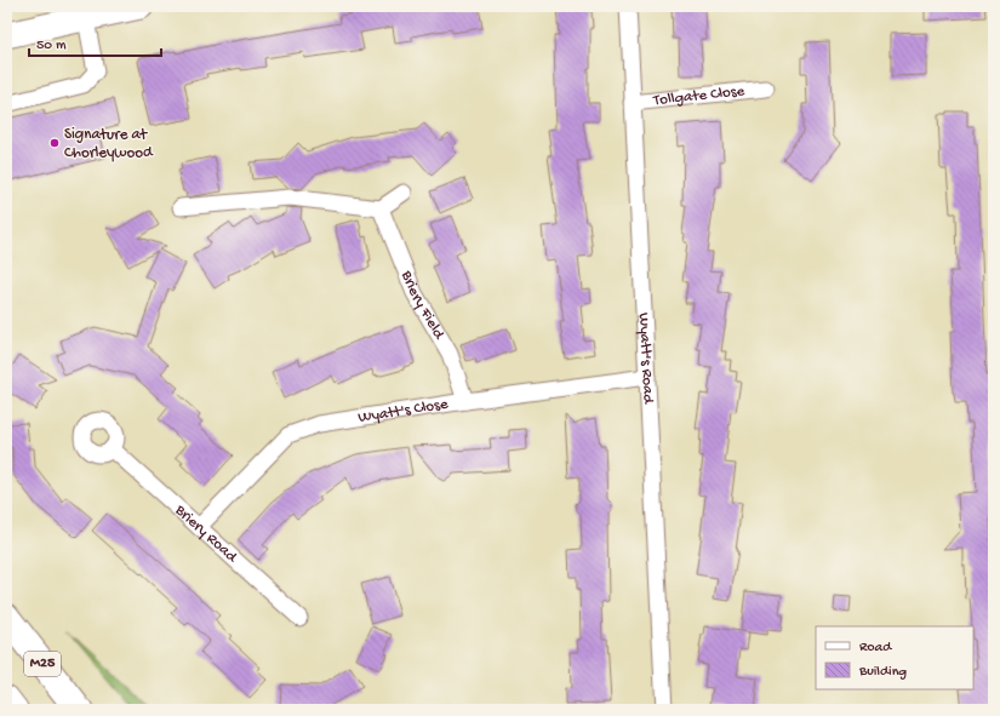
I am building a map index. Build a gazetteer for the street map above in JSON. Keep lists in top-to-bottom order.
{
  "streets": {
    "highway": ["M25"],
    "street": [
      "Tollgate Close",
      "Briery Field",
      "Wyatt's Road",
      "Wyatt's Close",
      "Briery Road"
    ]
  },
  "crossings": [
    ["Tollgate Close", "Wyatt's Road"],
    ["Briery Field", "Wyatt's Close"],
    ["Wyatt's Road", "Wyatt's Close"],
    ["Wyatt's Close", "Briery Road"]
  ],
  "places": ["Signature at Chorleywood"],
  "legend": ["Road", "Building"],
  "scale_bar": "50 m"
}
